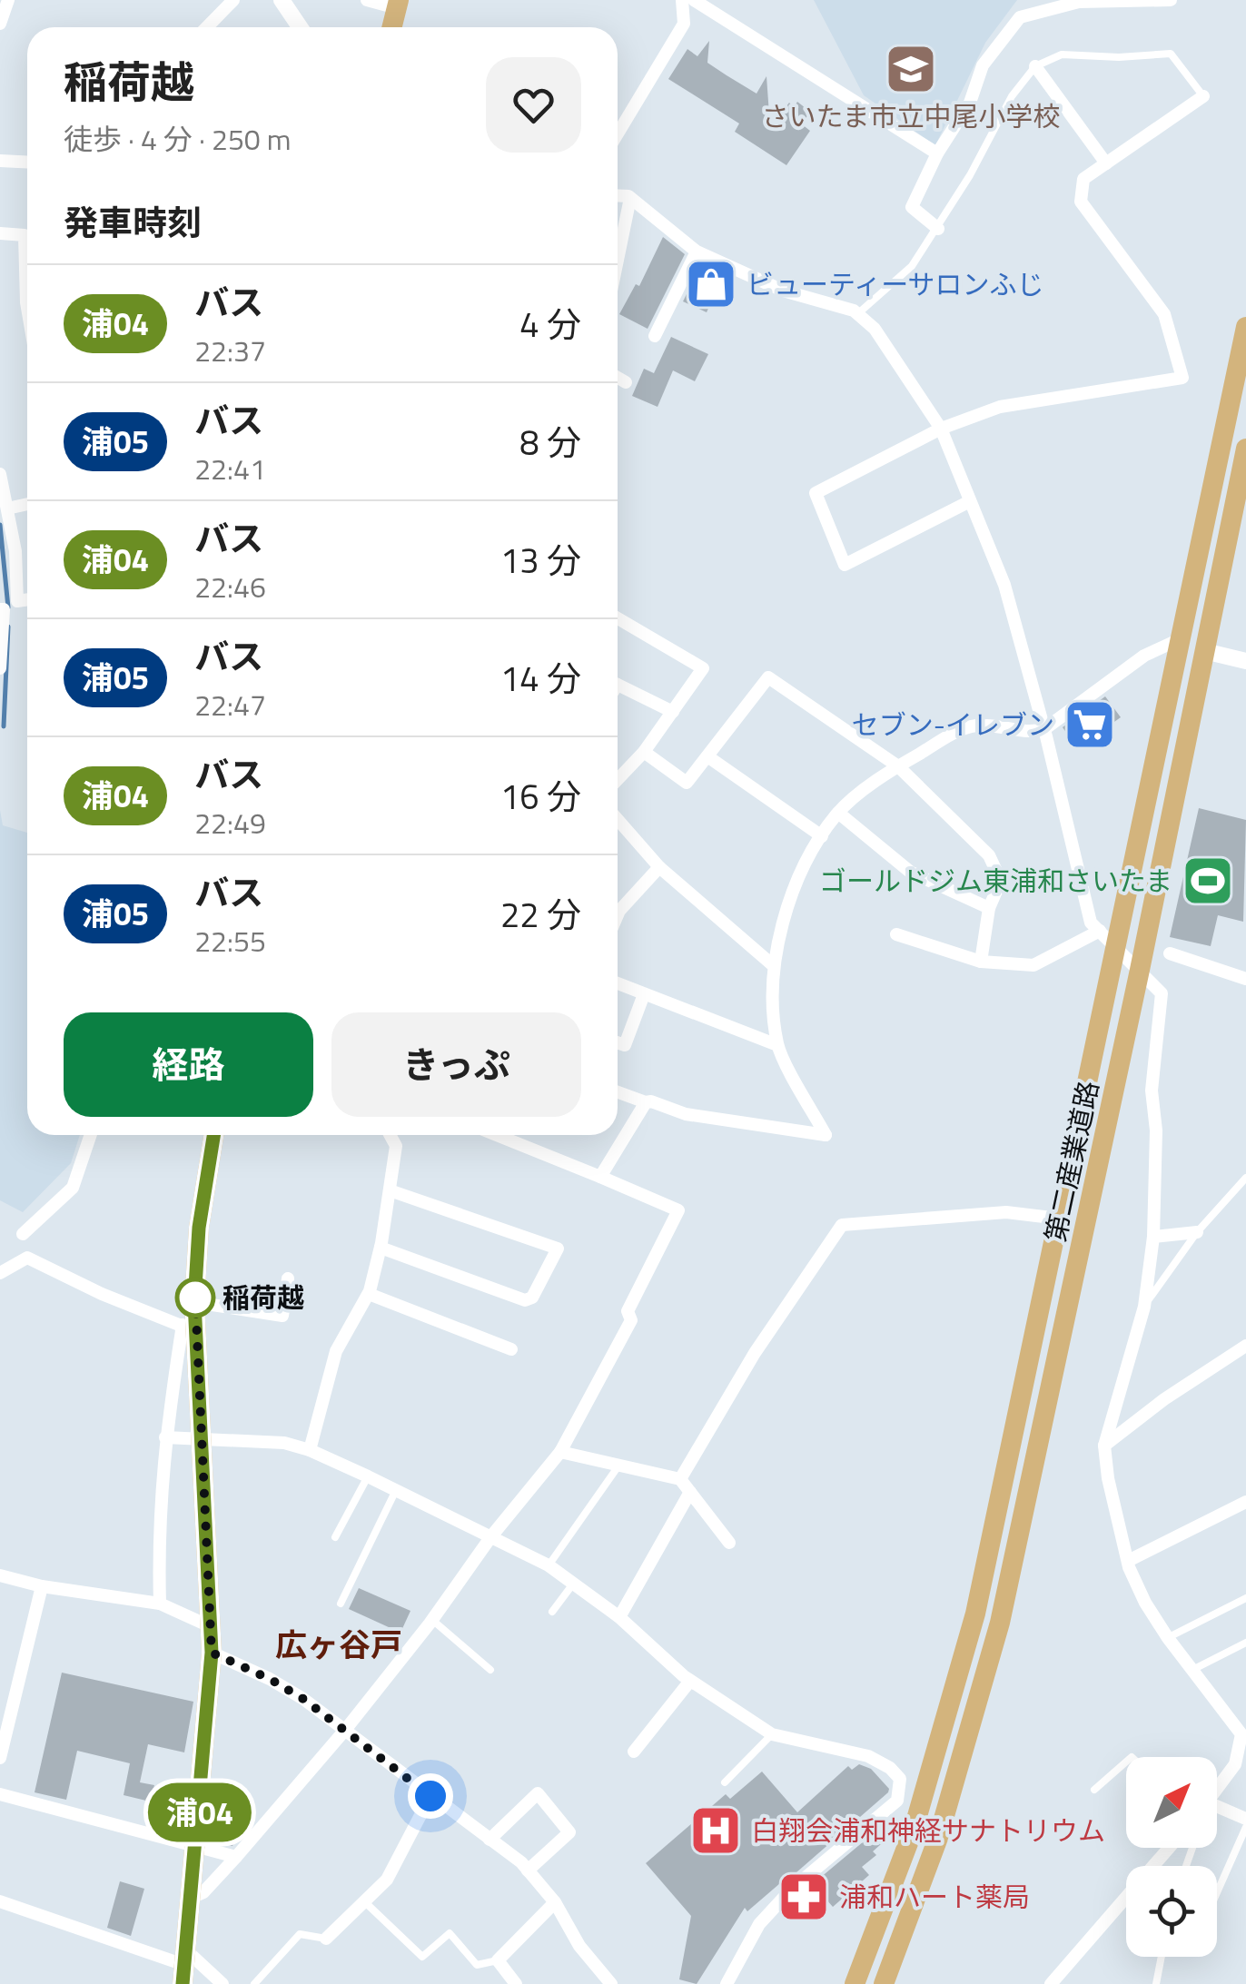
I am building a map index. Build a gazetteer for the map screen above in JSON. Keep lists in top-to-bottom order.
{
  "streets": {
    "main road": ["第二産業道路"]
  },
  "districts": ["広ヶ谷戸"],
  "places": {
    "school or university": ["さいたま市立中尾小学校"],
    "shop": ["ビューティーサロンふじ"],
    "supermarket": ["セブン-イレブン"],
    "sports": ["ゴールドジム東浦和さいたま"],
    "other": ["稲荷越"],
    "hospital": ["白翔会浦和神経サナトリウム"],
    "pharmacy": ["浦和ハート薬局"]
  },
  "lines": ["bus line 浦04"],
  "north": "top right",
  "page": {
    "on_map": "浦04",
    "heading": [
      ["稲荷越", "徒歩 · 4 分 · 250 m"],
      "発車時刻"
    ],
    "list": [
      {
        "mark": "浦04",
        "name": "バス",
        "note": "22:37",
        "value": "4 分"
      },
      {
        "mark": "浦05",
        "name": "バス",
        "note": "22:41",
        "value": "8 分"
      },
      {
        "mark": "浦04",
        "name": "バス",
        "note": "22:46",
        "value": "13 分"
      },
      {
        "mark": "浦05",
        "name": "バス",
        "note": "22:47",
        "value": "14 分"
      },
      {
        "mark": "浦04",
        "name": "バス",
        "note": "22:49",
        "value": "16 分"
      },
      {
        "mark": "浦05",
        "name": "バス",
        "note": "22:55",
        "value": "22 分"
      }
    ],
    "buttons": ["経路", "きっぷ"]
  }
}
